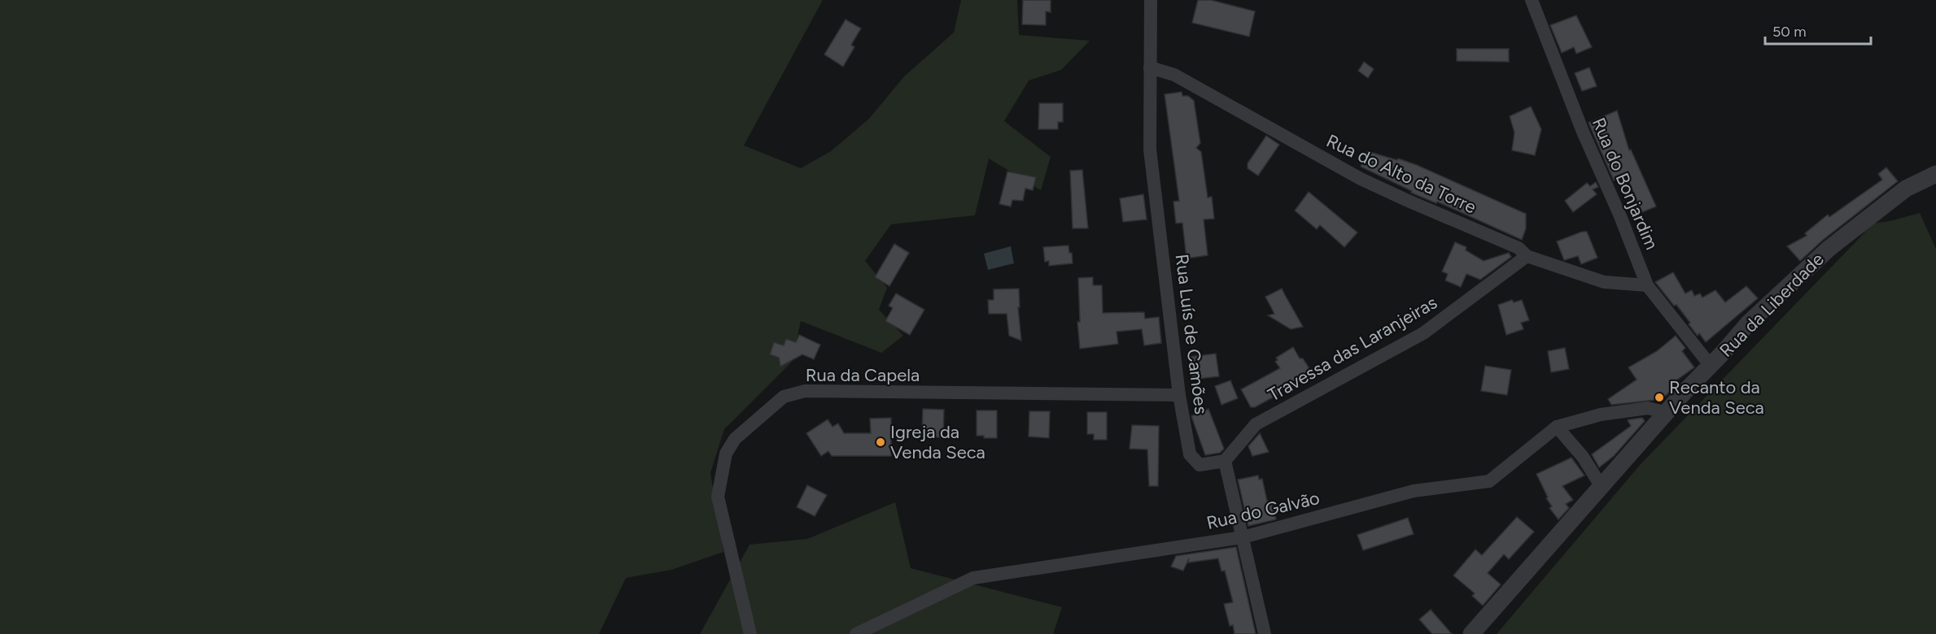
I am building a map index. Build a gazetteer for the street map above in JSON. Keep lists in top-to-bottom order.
{
  "streets": {
    "street": [
      "Rua do Alto da Torre",
      "Rua do Bonjardim",
      "Rua da Liberdade",
      "Rua Luís de Camões",
      "Travessa das Laranjeiras",
      "Rua da Capela",
      "Rua do Galvão"
    ]
  },
  "crossings": [
    ["Rua do Alto da Torre", "Rua do Bonjardim"],
    ["Rua do Alto da Torre", "Rua Luís de Camões"],
    ["Rua do Alto da Torre", "Travessa das Laranjeiras"],
    ["Rua do Bonjardim", "Rua da Liberdade"],
    ["Rua da Liberdade", "Rua do Galvão"],
    ["Rua Luís de Camões", "Travessa das Laranjeiras"],
    ["Rua Luís de Camões", "Rua da Capela"]
  ],
  "places": ["Recanto da Venda Seca", "Igreja da Venda Seca"],
  "scale_bar": "50 m"
}
